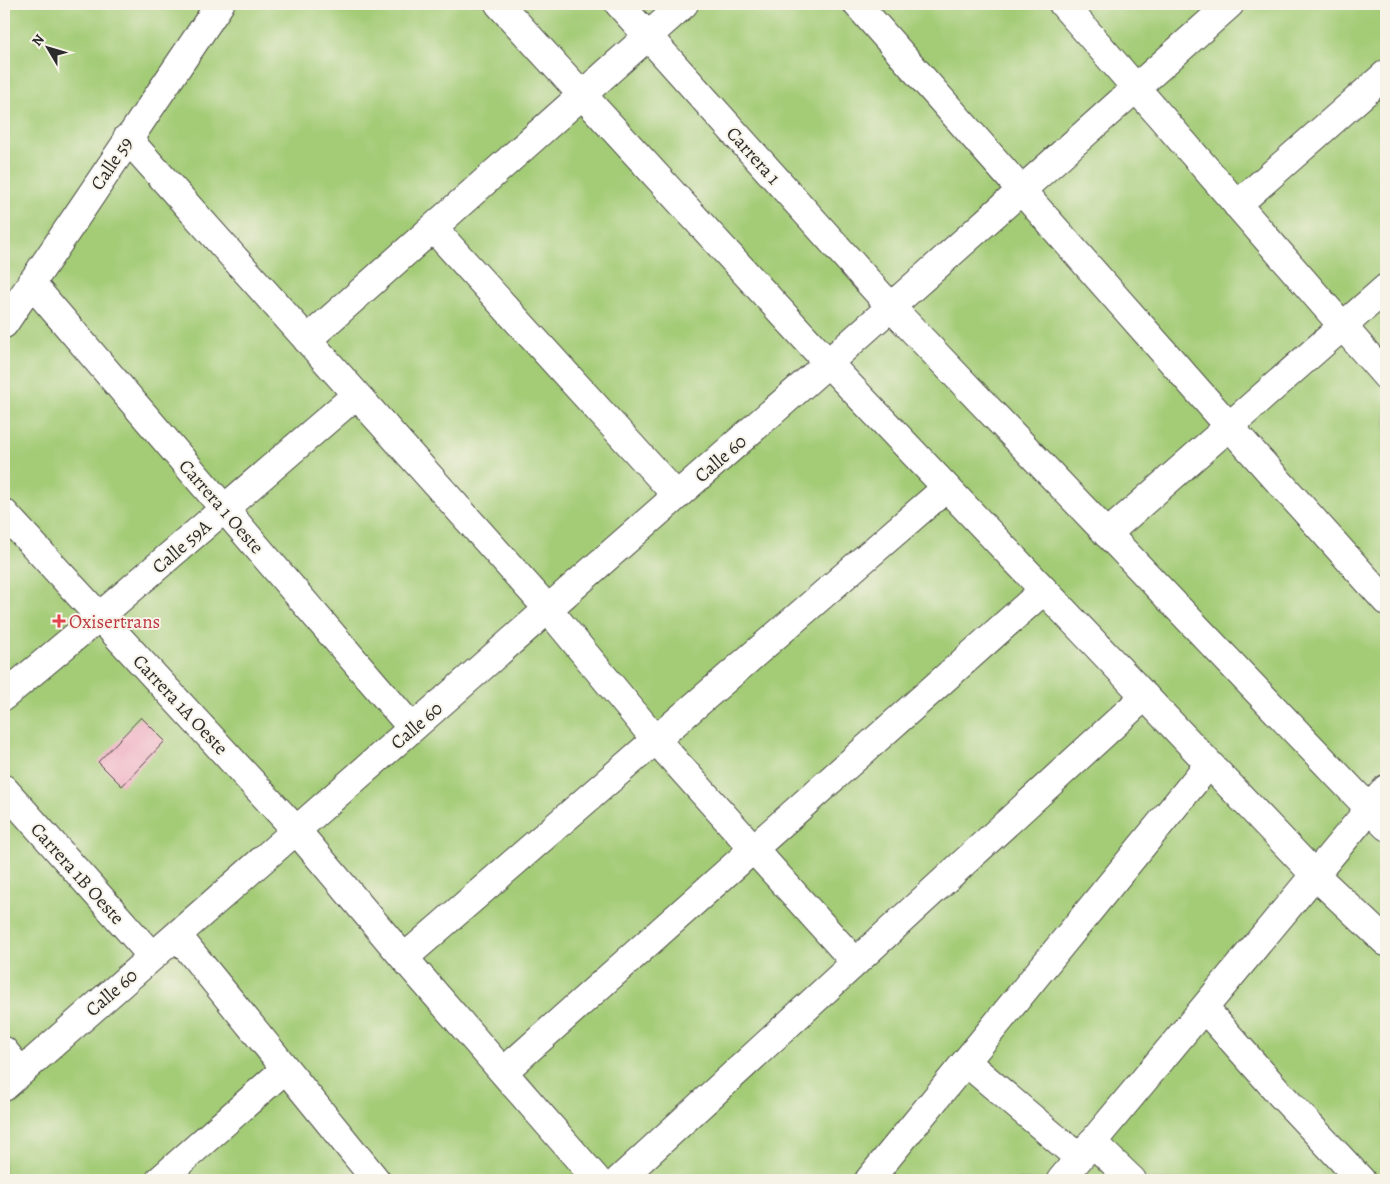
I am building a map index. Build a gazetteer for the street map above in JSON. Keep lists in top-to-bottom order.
{
  "streets": {
    "street": [
      "Carrera 1",
      "Calle 59",
      "Calle 60",
      "Carrera 1 Oeste",
      "Calle 59A",
      "Carrera 1A Oeste",
      "Carrera 1B Oeste"
    ]
  },
  "crossings": [
    ["Carrera 1", "Calle 60"],
    ["Calle 59", "Carrera 1 Oeste"],
    ["Calle 60", "Carrera 1 Oeste"],
    ["Calle 60", "Carrera 1A Oeste"],
    ["Calle 60", "Carrera 1B Oeste"],
    ["Carrera 1 Oeste", "Calle 59A"],
    ["Calle 59A", "Carrera 1A Oeste"]
  ],
  "places": {
    "health": ["Oxisertrans"]
  },
  "north": "top left"
}
